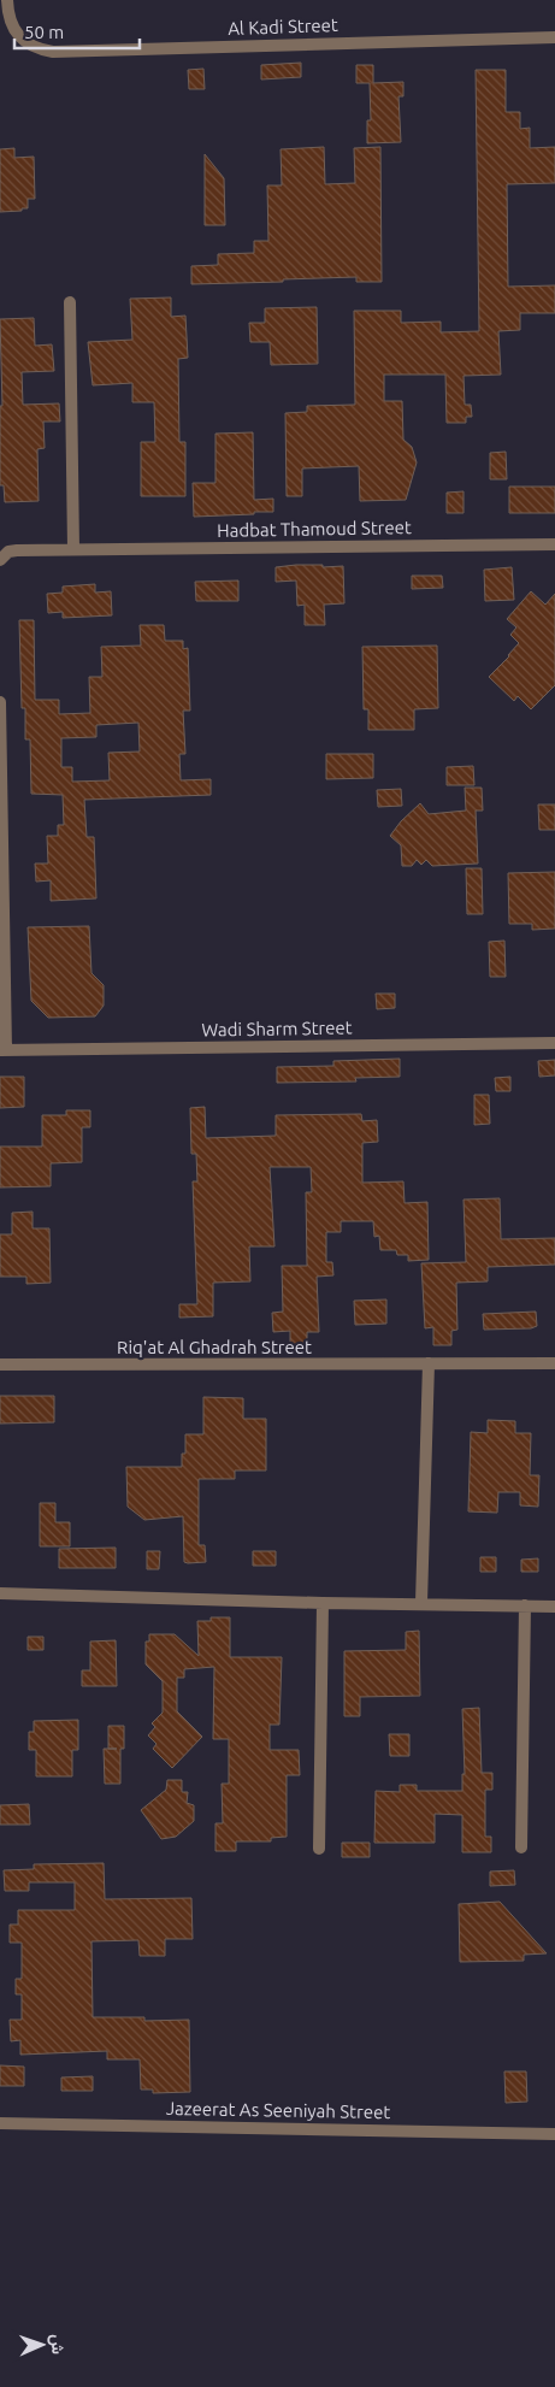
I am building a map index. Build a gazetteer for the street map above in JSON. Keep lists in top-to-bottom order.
{
  "streets": {
    "street": [
      "Al Kadi Street",
      "Hadbat Thamoud Street",
      "Wadi Sharm Street",
      "Riq'at Al Ghadrah Street",
      "Jazeerat As Seeniyah Street"
    ]
  },
  "scale_bar": "50 m",
  "north": "right"
}
